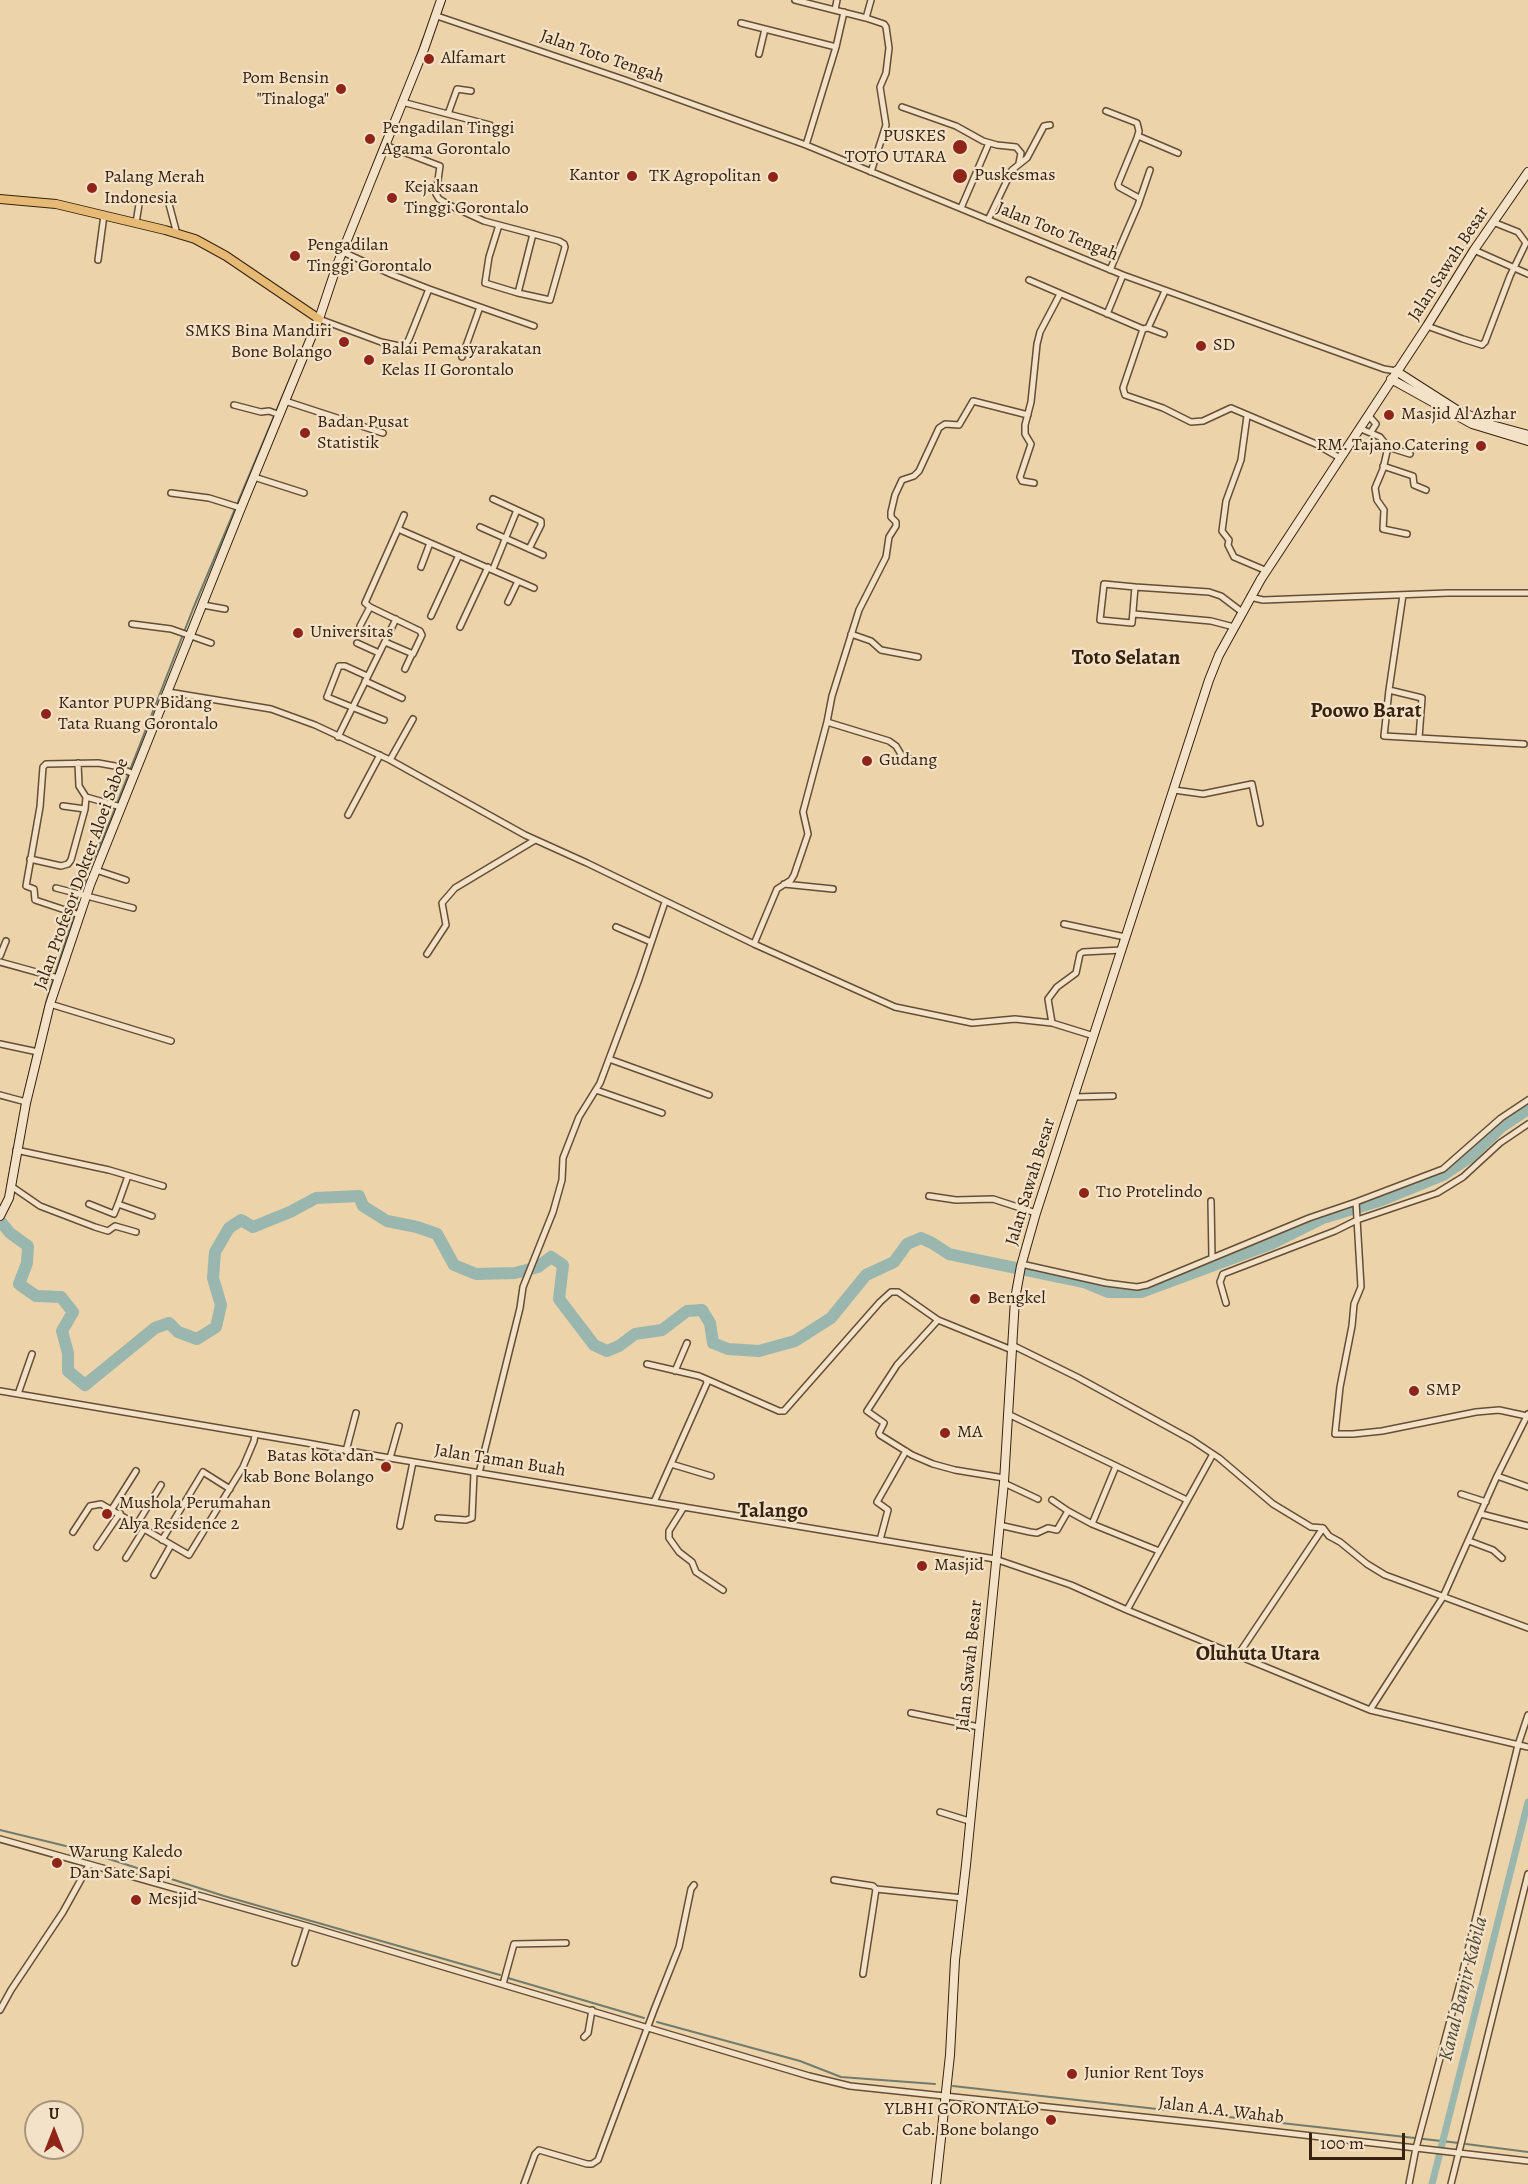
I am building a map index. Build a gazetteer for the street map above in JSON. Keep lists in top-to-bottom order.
{
  "streets": {
    "main road": ["Jalan Sawah Besar", "Jalan Profesor Dokter Aloei Saboe"],
    "street": ["Jalan Toto Tengah", "Jalan Taman Buah", "Jalan A.A. Wahab"]
  },
  "crossings": [
    ["Jalan Toto Tengah", "Jalan Sawah Besar"],
    ["Jalan Toto Tengah", "Jalan Profesor Dokter Aloei Saboe"],
    ["Jalan Sawah Besar", "Jalan Taman Buah"],
    ["Jalan Sawah Besar", "Jalan A.A. Wahab"]
  ],
  "districts": [
    "Toto Selatan",
    "Poowo Barat",
    "Talango",
    "Oluhuta Utara"
  ],
  "water": ["Kanal Banjir Kabila"],
  "places": [
    "Alfamart",
    "Pom Bensin \"Tinaloga\"",
    "Pengadilan Tinggi Agama Gorontalo",
    "PUSKES TOTO UTARA",
    "Kantor",
    "Puskesmas",
    "TK Agropolitan",
    "Palang Merah Indonesia",
    "Kejaksaan Tinggi Gorontalo",
    "Pengadilan Tinggi Gorontalo",
    "SMKS Bina Mandiri Bone Bolango",
    "SD",
    "Balai Pemasyarakatan Kelas II Gorontalo",
    "Masjid Al Azhar",
    "Badan Pusat Statistik",
    "RM. Tajano Catering",
    "Universitas",
    "Kantor PUPR Bidang Tata Ruang Gorontalo",
    "Gudang",
    "T10 Protelindo",
    "Bengkel",
    "SMP",
    "MA",
    "Batas kota dan kab Bone Bolango",
    "Mushola Perumahan Alya Residence 2",
    "Masjid",
    "Warung Kaledo Dan Sate Sapi",
    "Mesjid",
    "Junior Rent Toys",
    "YLBHI GORONTALO Cab. Bone bolango"
  ],
  "scale_bar": "100 m",
  "north": "top"
}
